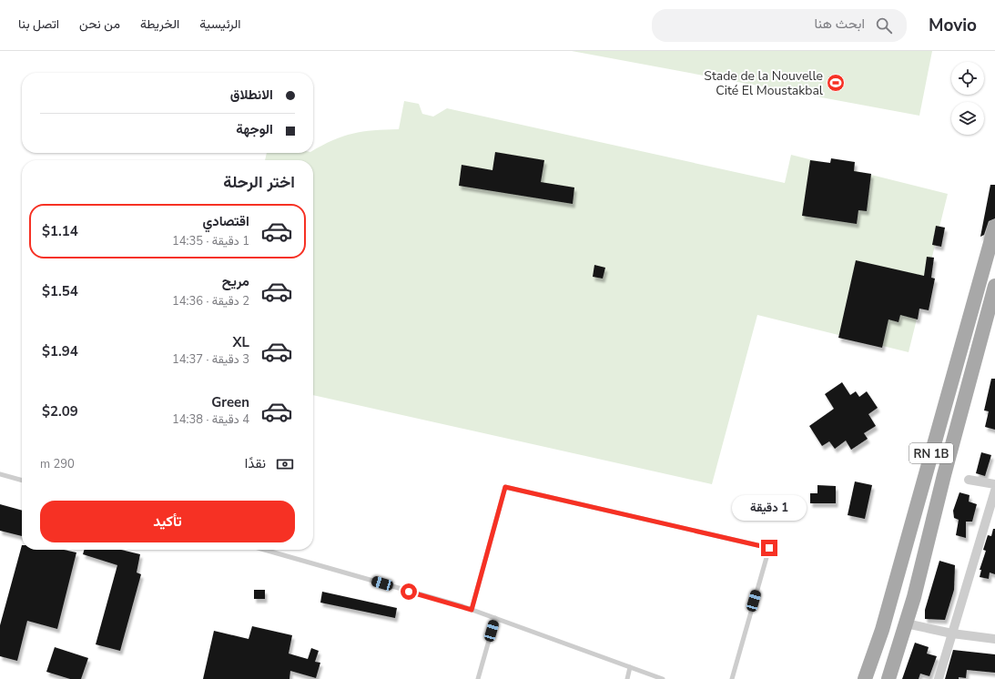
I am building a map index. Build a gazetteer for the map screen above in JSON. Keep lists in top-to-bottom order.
{
  "streets": {
    "main road": ["RN 1B"]
  },
  "places": {
    "sports": ["Stade de la Nouvelle Cité El Moustakbal"]
  },
  "page": {
    "header": "Movio",
    "search": "ابحث هنا",
    "nav": [
      "الرئيسية",
      "الخريطة",
      "من نحن",
      "اتصل بنا"
    ],
    "banner": ["الانطلاق", "الوجهة"],
    "heading": "اختر الرحلة",
    "list": [
      {
        "name": "اقتصادي",
        "note": "1 دقيقة · 14:35",
        "value": "$1.14"
      },
      {
        "name": "مريح",
        "note": "2 دقيقة · 14:36",
        "value": "$1.54"
      },
      {
        "name": "XL",
        "note": "3 دقيقة · 14:37",
        "value": "$1.94"
      },
      {
        "name": "Green",
        "note": "4 دقيقة · 14:38",
        "value": "$2.09"
      }
    ],
    "pay": ["نقدًا", "290 m"],
    "buttons": "تأكيد",
    "bubble": "1 دقيقة"
  }
}
